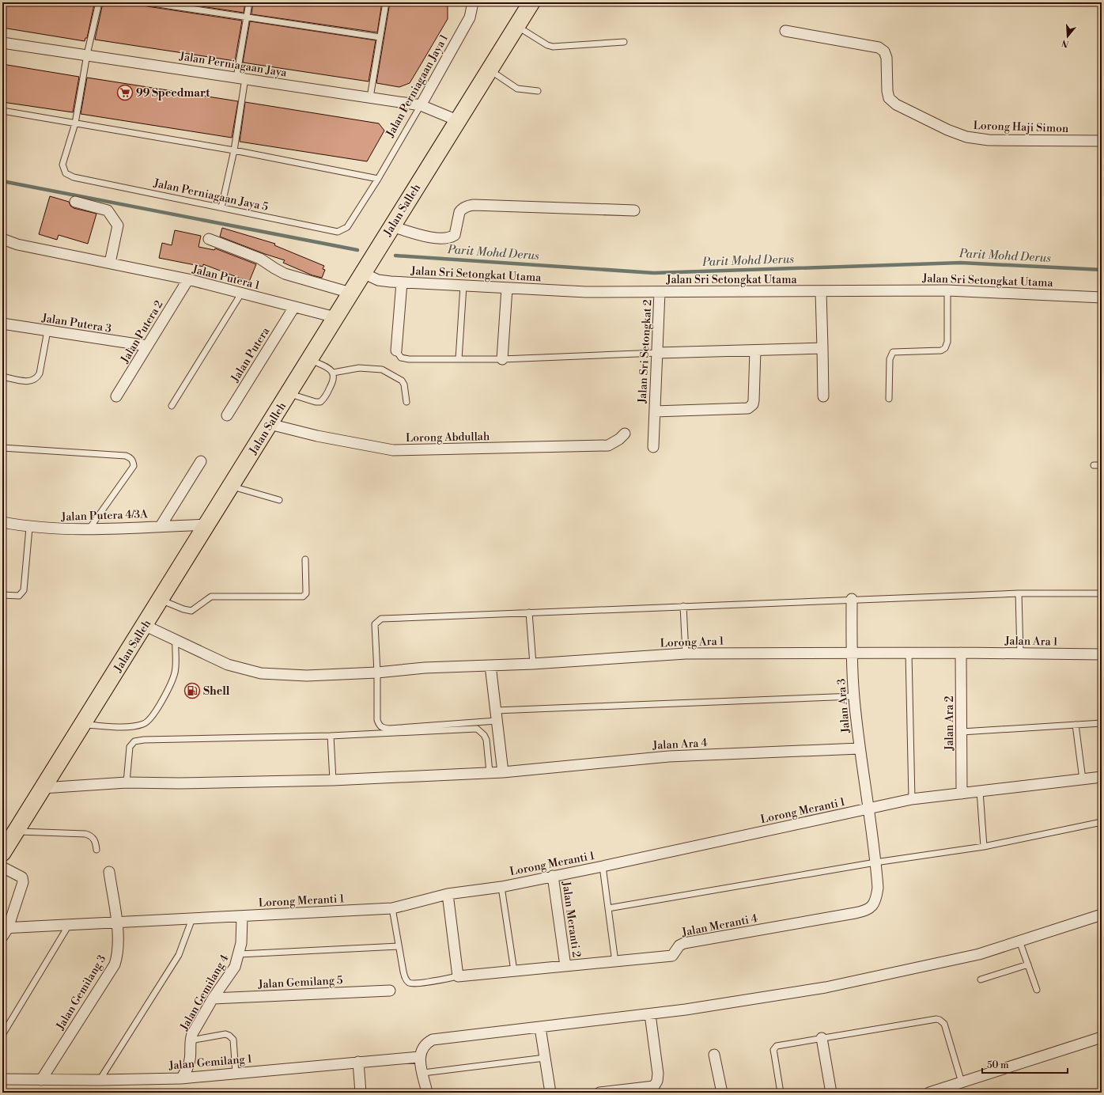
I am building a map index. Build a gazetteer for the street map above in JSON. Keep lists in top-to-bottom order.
{
  "streets": {
    "main road": ["Jalan Salleh"],
    "street": [
      "Jalan Perniagaan Jaya",
      "Jalan Perniagaan Jaya 1",
      "Lorong Haji Simon",
      "Jalan Sri Setongkat Utama",
      "Jalan Putera 1",
      "Jalan Putera 3",
      "Jalan Putera 2",
      "Jalan Sri Setongkat 2",
      "Jalan Putera",
      "Lorong Abdullah",
      "Jalan Putera 4/3A",
      "Jalan Ara 1",
      "Lorong Ara 1",
      "Jalan Ara 3",
      "Jalan Ara 2",
      "Jalan Ara 4",
      "Lorong Meranti 1",
      "Jalan Meranti 2",
      "Jalan Meranti 4",
      "Jalan Gemilang 5",
      "Jalan Gemilang 3",
      "Jalan Gemilang 4",
      "Jalan Gemilang 1"
    ],
    "lane": ["Jalan Perniagaan Jaya 5"]
  },
  "crossings": [
    ["Jalan Perniagaan Jaya", "Jalan Perniagaan Jaya 1"],
    ["Jalan Perniagaan Jaya", "Jalan Salleh"],
    ["Jalan Perniagaan Jaya 1", "Jalan Perniagaan Jaya 5"],
    ["Jalan Salleh", "Jalan Sri Setongkat Utama"],
    ["Jalan Salleh", "Jalan Putera 1"],
    ["Jalan Salleh", "Lorong Abdullah"],
    ["Jalan Salleh", "Jalan Putera 4/3A"],
    ["Jalan Salleh", "Lorong Ara 1"],
    ["Jalan Salleh", "Jalan Ara 4"],
    ["Jalan Sri Setongkat Utama", "Jalan Sri Setongkat 2"],
    ["Jalan Putera 1", "Jalan Putera 2"],
    ["Jalan Putera 1", "Jalan Putera"],
    ["Jalan Putera 3", "Jalan Putera 2"],
    ["Jalan Ara 1", "Lorong Ara 1"],
    ["Jalan Ara 1", "Jalan Ara 2"],
    ["Lorong Ara 1", "Jalan Ara 3"],
    ["Lorong Ara 1", "Jalan Ara 2"],
    ["Jalan Ara 3", "Jalan Ara 4"],
    ["Jalan Ara 3", "Lorong Meranti 1"],
    ["Jalan Ara 3", "Jalan Meranti 4"],
    ["Jalan Ara 2", "Lorong Meranti 1"],
    ["Lorong Meranti 1", "Jalan Meranti 2"],
    ["Lorong Meranti 1", "Jalan Meranti 4"],
    ["Lorong Meranti 1", "Jalan Gemilang 3"],
    ["Lorong Meranti 1", "Jalan Gemilang 4"],
    ["Jalan Meranti 2", "Jalan Meranti 4"],
    ["Jalan Gemilang 5", "Jalan Gemilang 4"],
    ["Jalan Gemilang 3", "Jalan Gemilang 1"],
    ["Jalan Gemilang 4", "Jalan Gemilang 1"]
  ],
  "water": ["Parit Mohd Derus"],
  "places": {
    "supermarket": ["99 Speedmart"],
    "fuel station": ["Shell"]
  },
  "scale_bar": "50 m",
  "north": "bottom"
}
